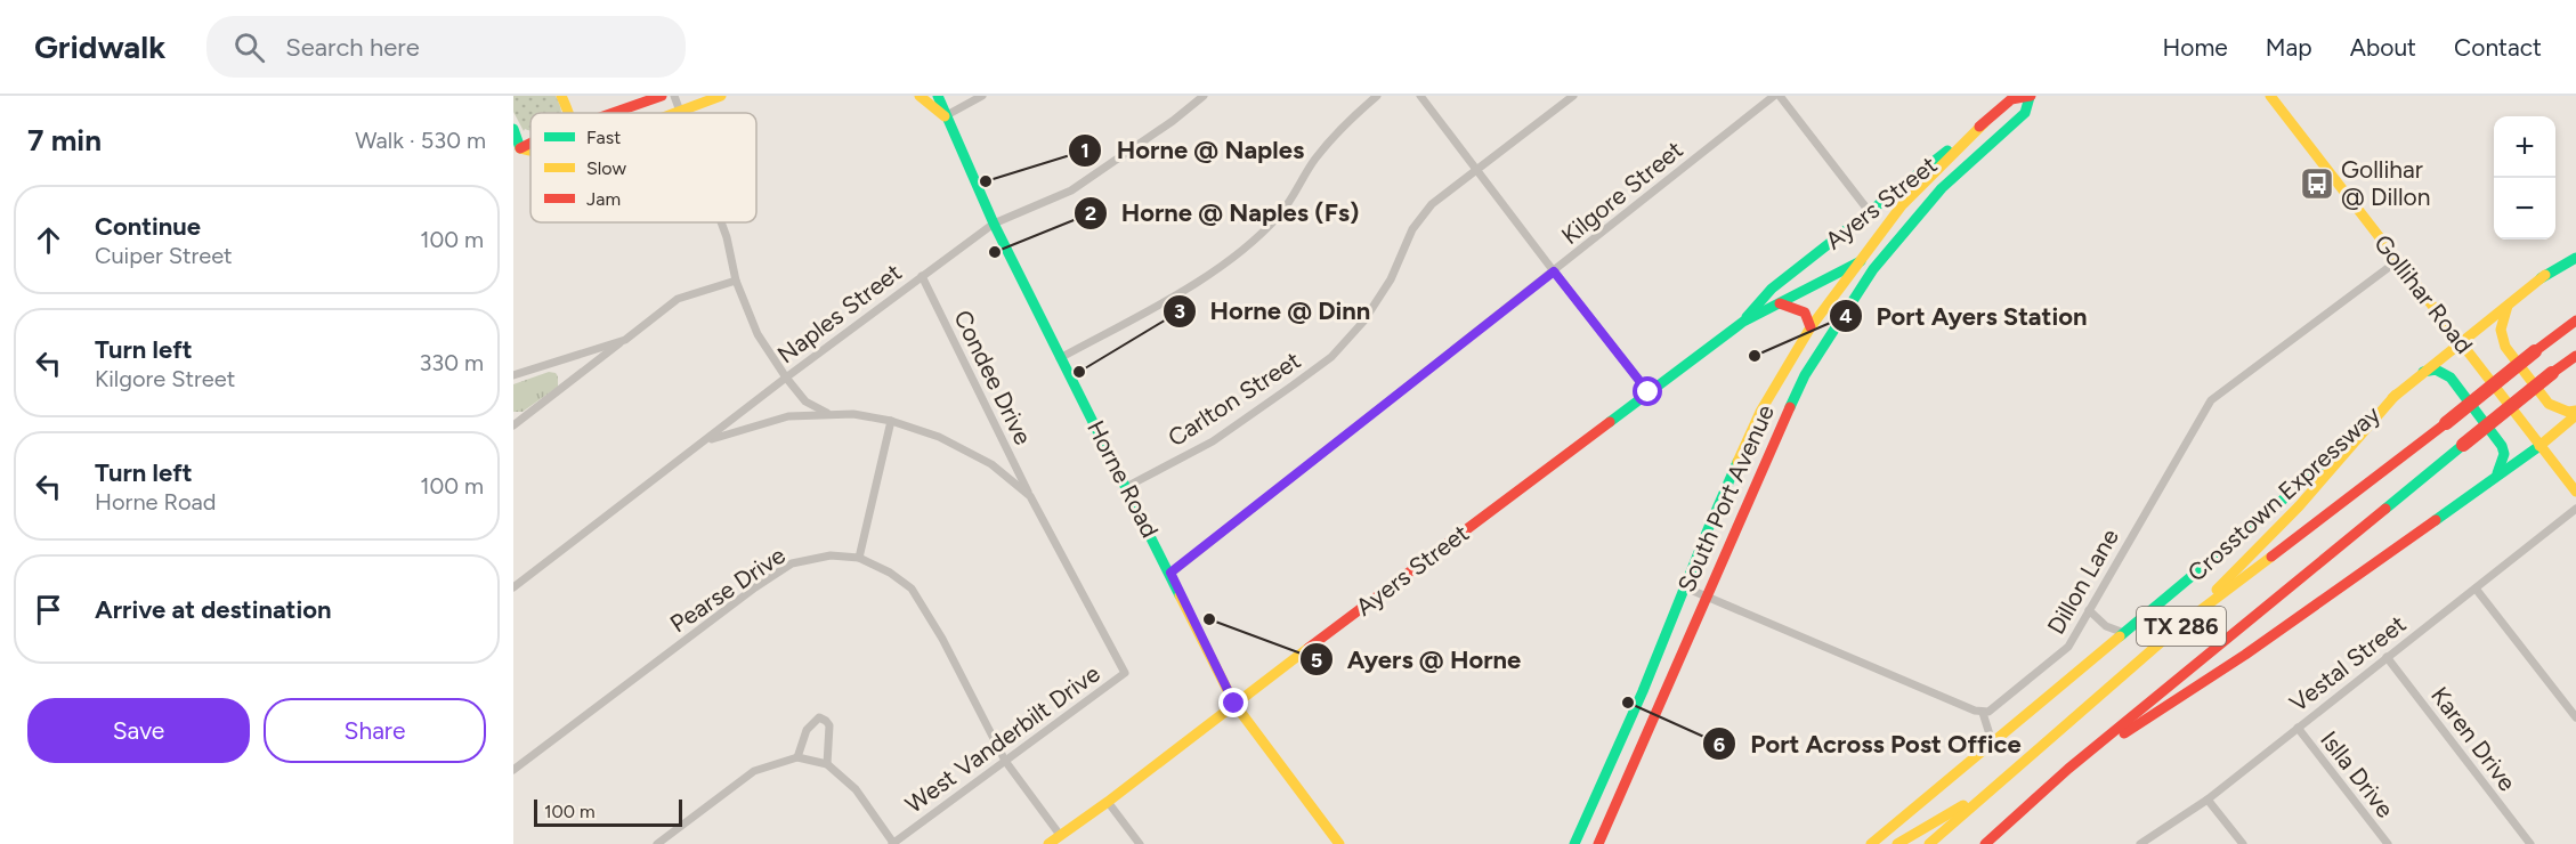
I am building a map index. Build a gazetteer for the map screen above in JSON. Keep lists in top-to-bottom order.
{
  "streets": {
    "main road": [
      "Ayers Street",
      "Gollihar Road",
      "Horne Road",
      "Crosstown Expressway",
      "South Port Avenue",
      "TX 286"
    ],
    "street": [
      "Kilgore Street",
      "Naples Street",
      "Condee Drive",
      "Carlton Street",
      "Dillon Lane",
      "Pearse Drive",
      "Vestal Street",
      "West Vanderbilt Drive",
      "Karen Drive",
      "Islla Drive"
    ]
  },
  "crossings": [
    ["Kilgore Street", "Horne Road"],
    ["Ayers Street", "Horne Road"],
    ["Ayers Street", "South Port Avenue"],
    ["Ayers Street", "Pearse Drive"],
    ["Gollihar Road", "Crosstown Expressway"],
    ["Gollihar Road", "Dillon Lane"],
    ["Naples Street", "Condee Drive"],
    ["Naples Street", "Horne Road"],
    ["Naples Street", "West Vanderbilt Drive"],
    ["Condee Drive", "West Vanderbilt Drive"],
    ["Carlton Street", "Horne Road"],
    ["Pearse Drive", "West Vanderbilt Drive"],
    ["Vestal Street", "Karen Drive"],
    ["Vestal Street", "Islla Drive"]
  ],
  "places": {
    "other": [
      "Horne @ Naples",
      "Horne @ Naples (Fs)",
      "Port Ayers Station",
      "Horne @ Dinn",
      "Ayers @ Horne",
      "Port Across Post Office"
    ],
    "bus stop": ["Gollihar @ Dillon"]
  },
  "legend": ["Fast", "Slow", "Jam"],
  "scale_bar": "100 m",
  "page": {
    "header": "Gridwalk",
    "search": "Search here",
    "nav": [
      "Home",
      "Map",
      "About",
      "Contact"
    ],
    "heading": ["7 min", "Walk · 530 m"],
    "map_buttons": ["+", "−"],
    "list": [
      ["Continue", "Cuiper Street", "100 m"],
      ["Turn left", "Kilgore Street", "330 m"],
      ["Turn left", "Horne Road", "100 m"],
      "Arrive at destination"
    ],
    "buttons": ["Save", "Share"],
    "scale": "100 m"
  }
}
